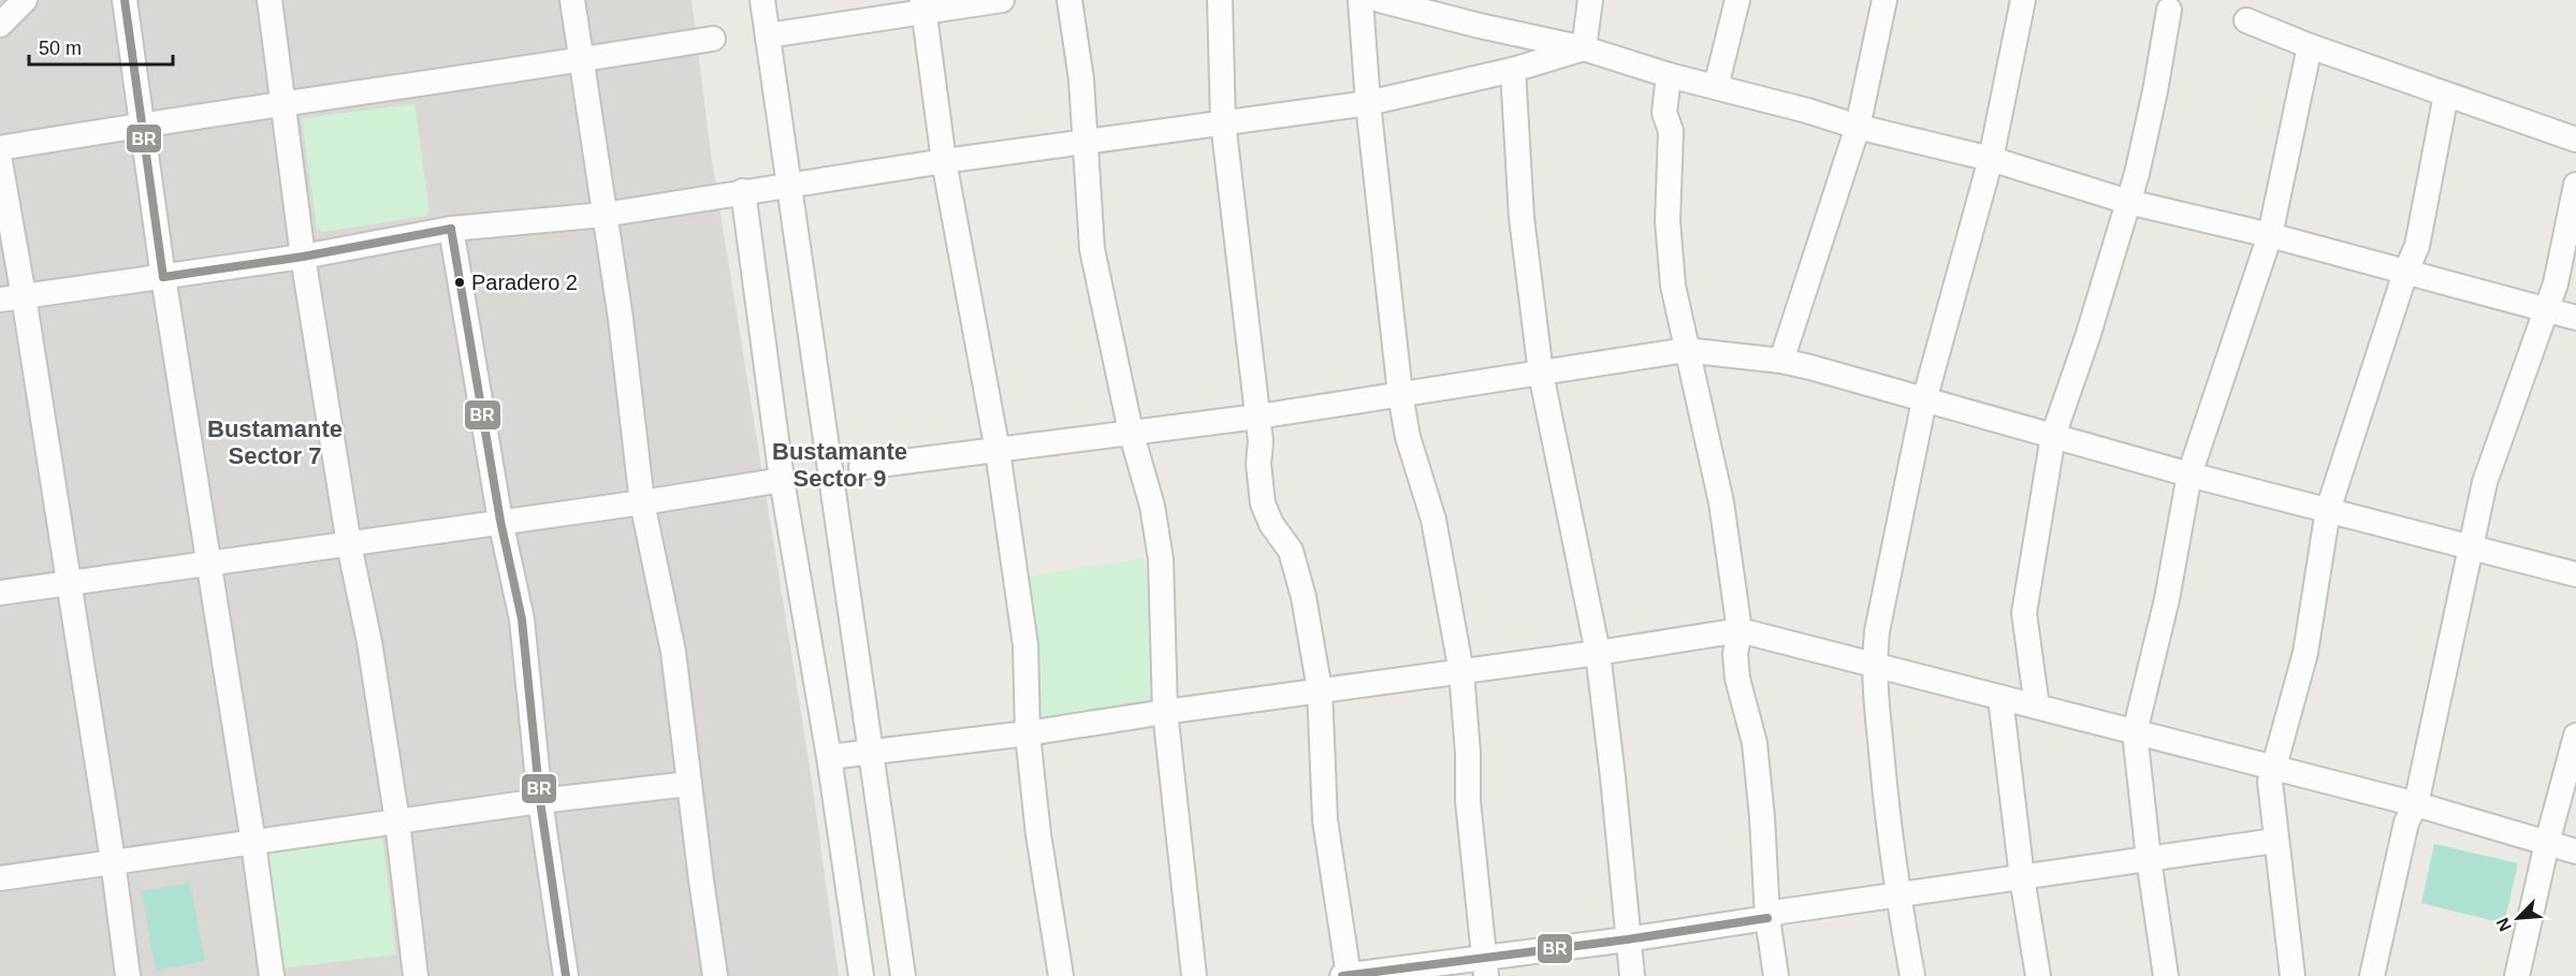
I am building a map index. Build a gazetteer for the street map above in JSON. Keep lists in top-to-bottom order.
{
  "districts": ["Bustamante Sector 7", "Bustamante Sector 9"],
  "places": ["Paradero 2"],
  "lines": ["transit line BR"],
  "scale_bar": "50 m",
  "north": "bottom left"
}
